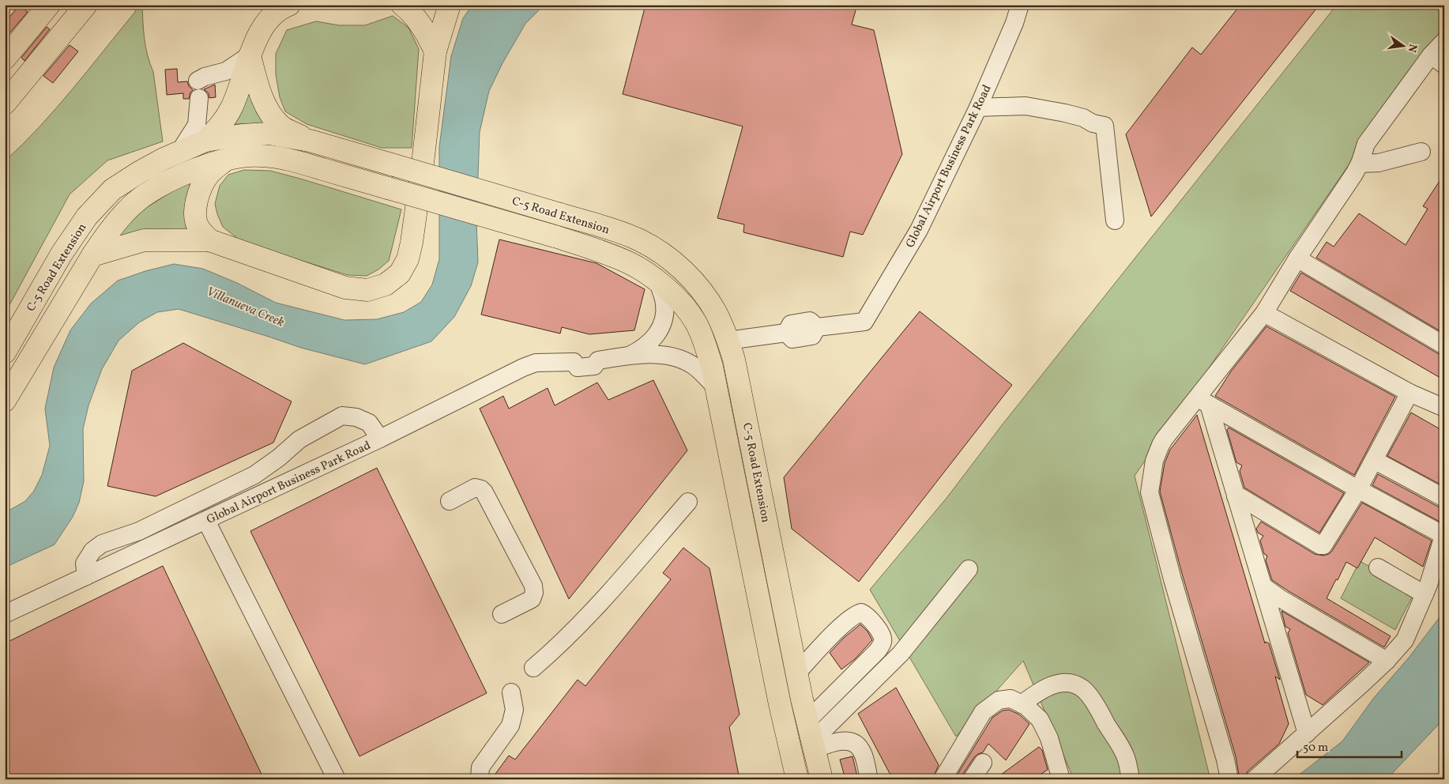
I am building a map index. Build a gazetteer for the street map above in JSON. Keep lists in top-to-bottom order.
{
  "streets": {
    "main road": ["C-5 Road Extension"],
    "street": ["Global Airport Business Park Road"]
  },
  "crossings": [
    ["Global Airport Business Park Road", "C-5 Road Extension"]
  ],
  "water": ["Villanueva Creek"],
  "scale_bar": "50 m",
  "north": "right"
}
